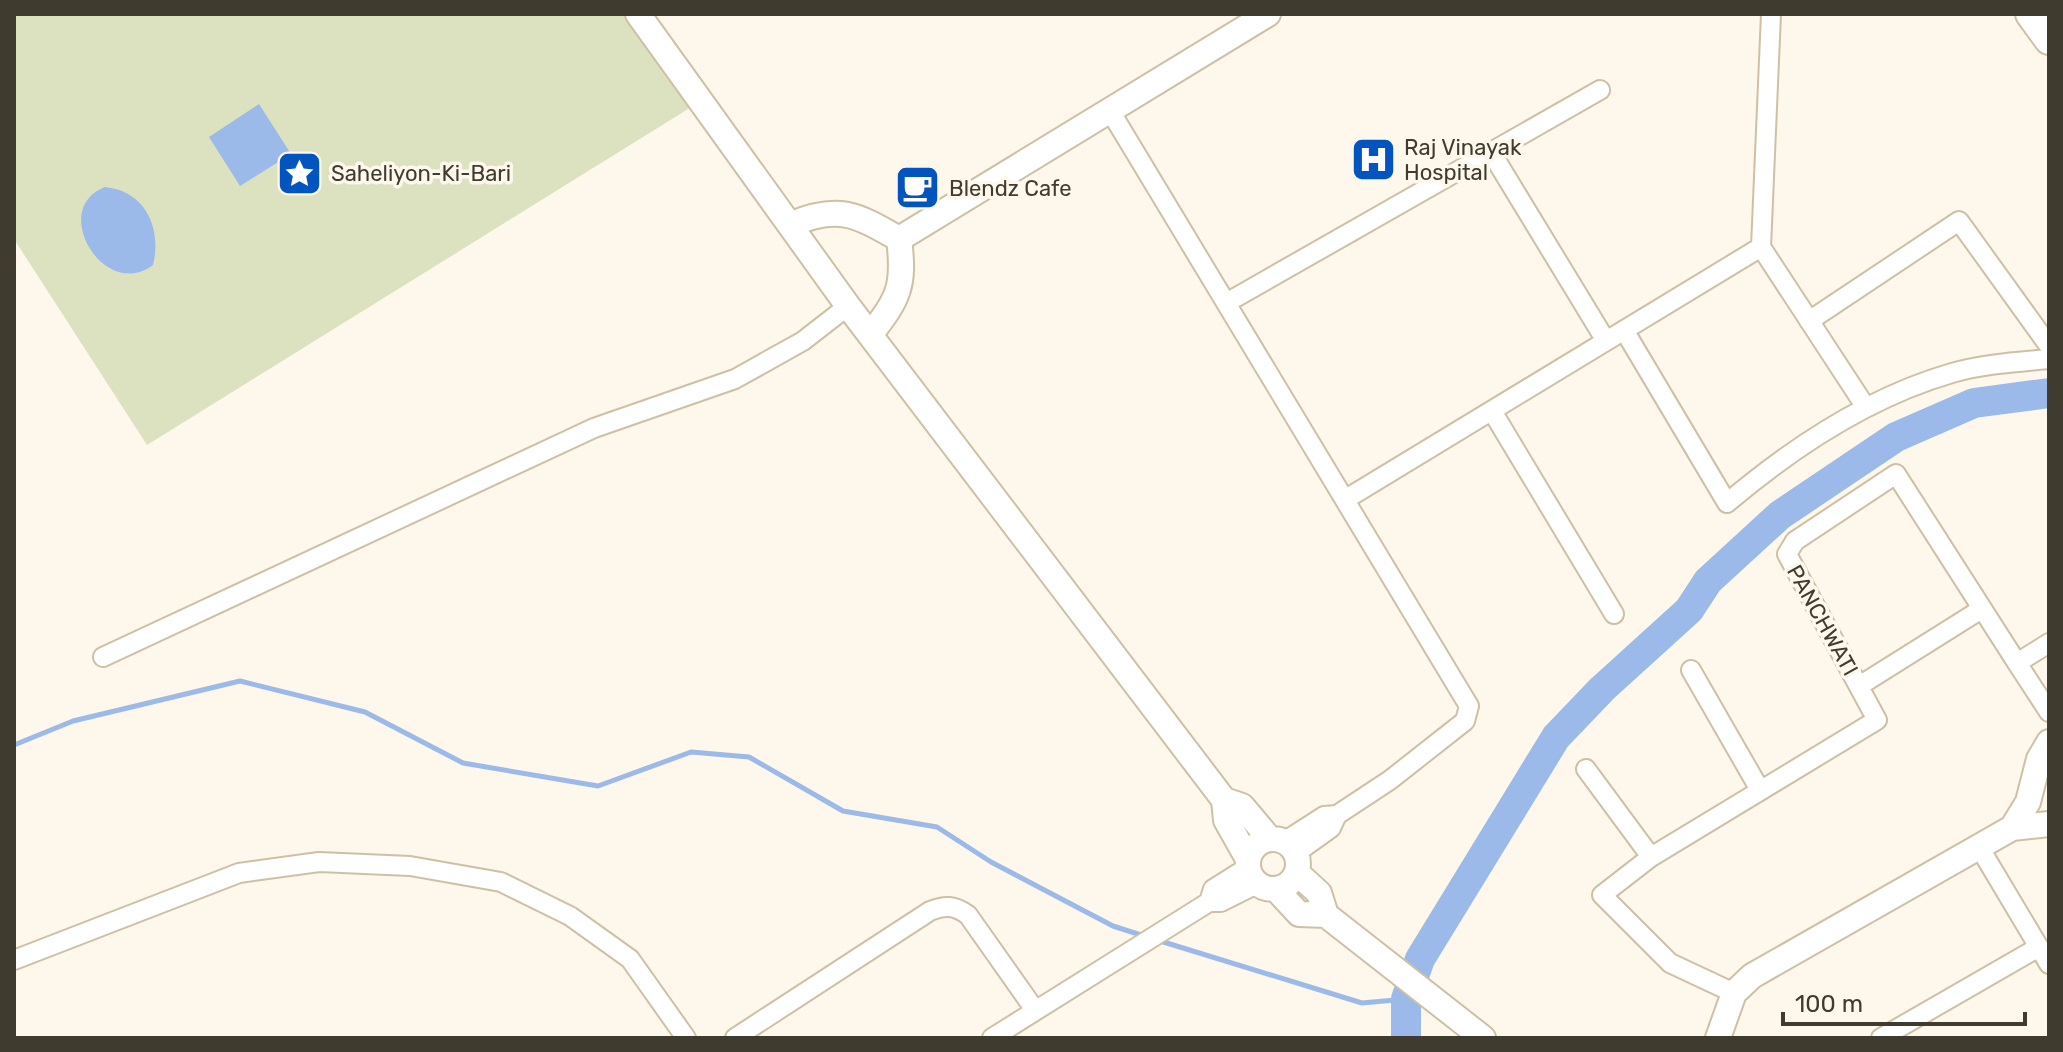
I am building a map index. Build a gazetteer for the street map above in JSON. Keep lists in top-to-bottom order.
{
  "streets": {
    "street": ["PANCHWATI"]
  },
  "places": {
    "hospital": ["Raj Vinayak Hospital"],
    "place": ["Saheliyon-Ki-Bari"],
    "cafe": ["Blendz Cafe"]
  },
  "scale_bar": "100 m"
}
